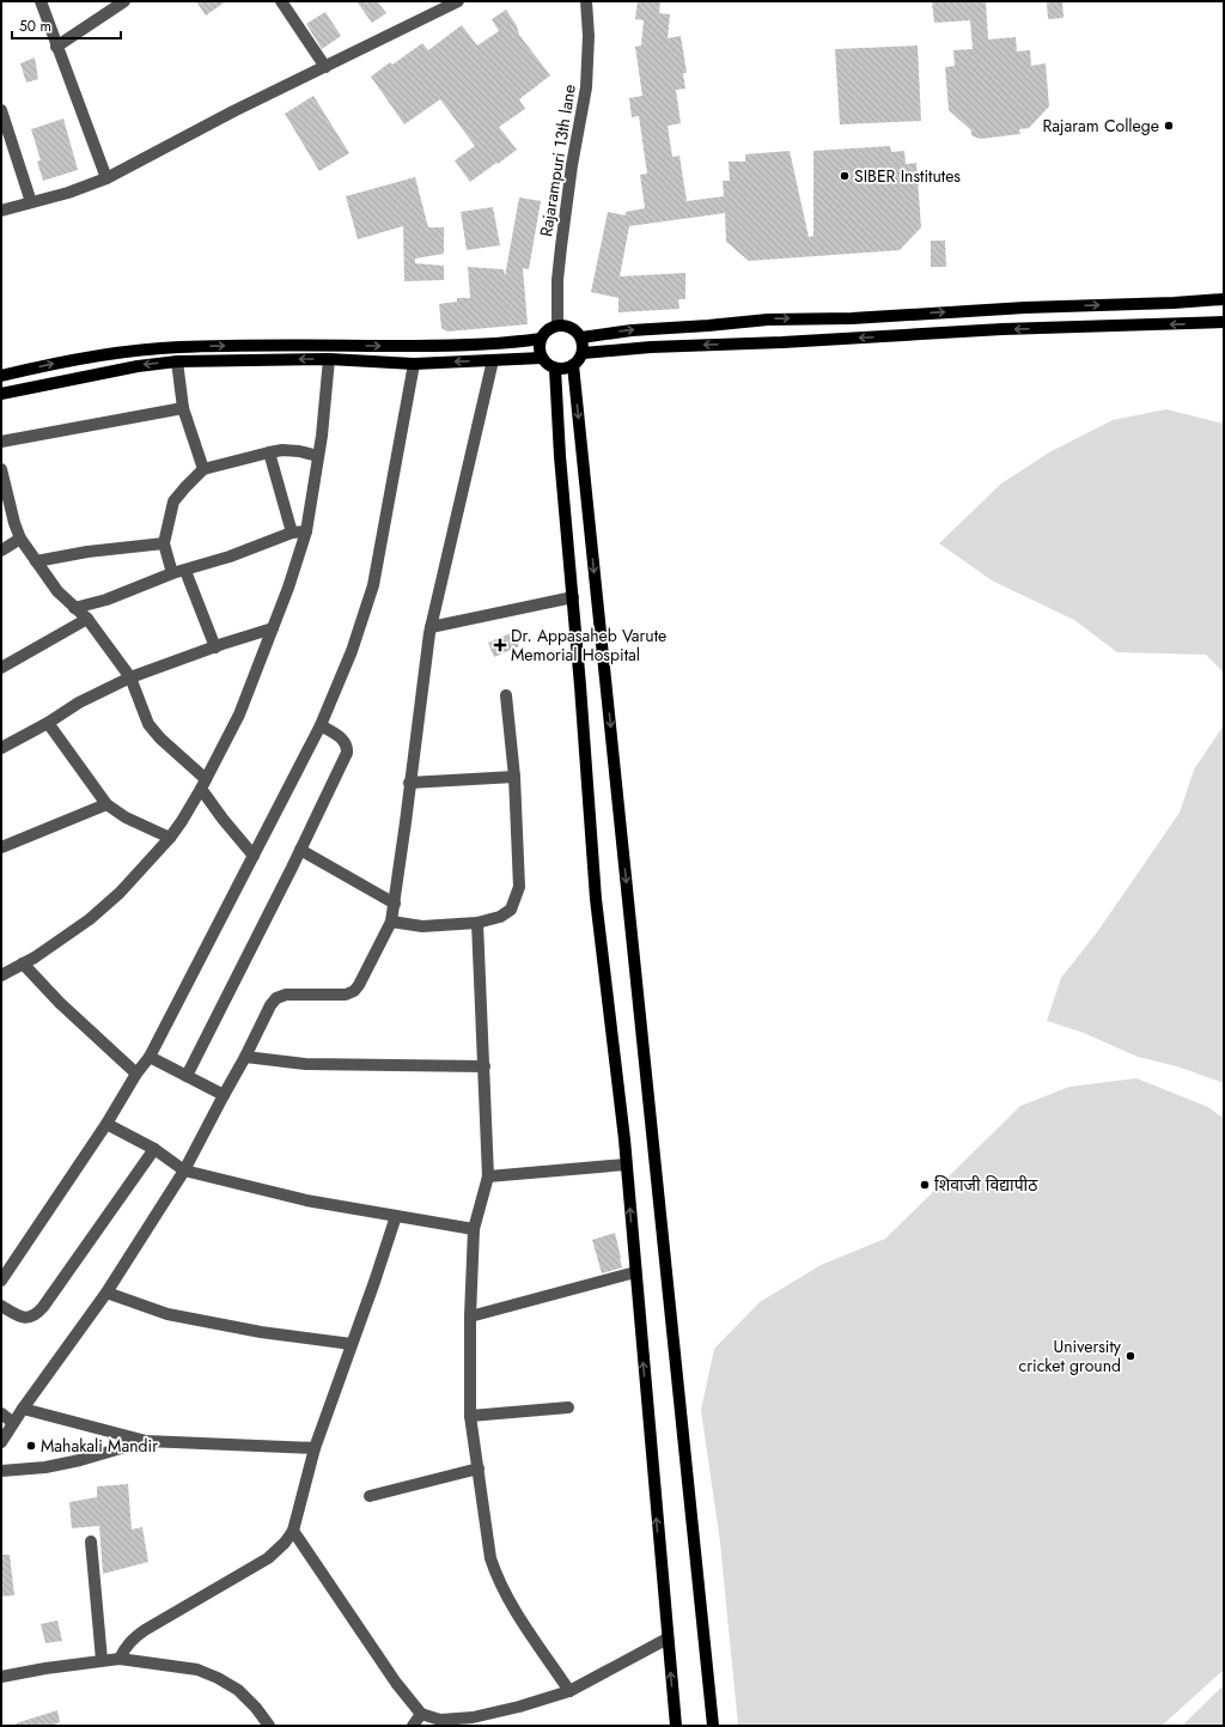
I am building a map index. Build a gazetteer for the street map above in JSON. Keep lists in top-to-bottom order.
{
  "streets": {
    "street": ["Rajarampuri 13th lane"]
  },
  "places": {
    "other": [
      "Rajaram College",
      "SIBER Institutes",
      "शिवाजी विद्यापीठ",
      "University cricket ground",
      "Mahakali Mandir"
    ],
    "health": ["Dr. Appasaheb Varute Memorial Hospital"]
  },
  "scale_bar": "50 m"
}
